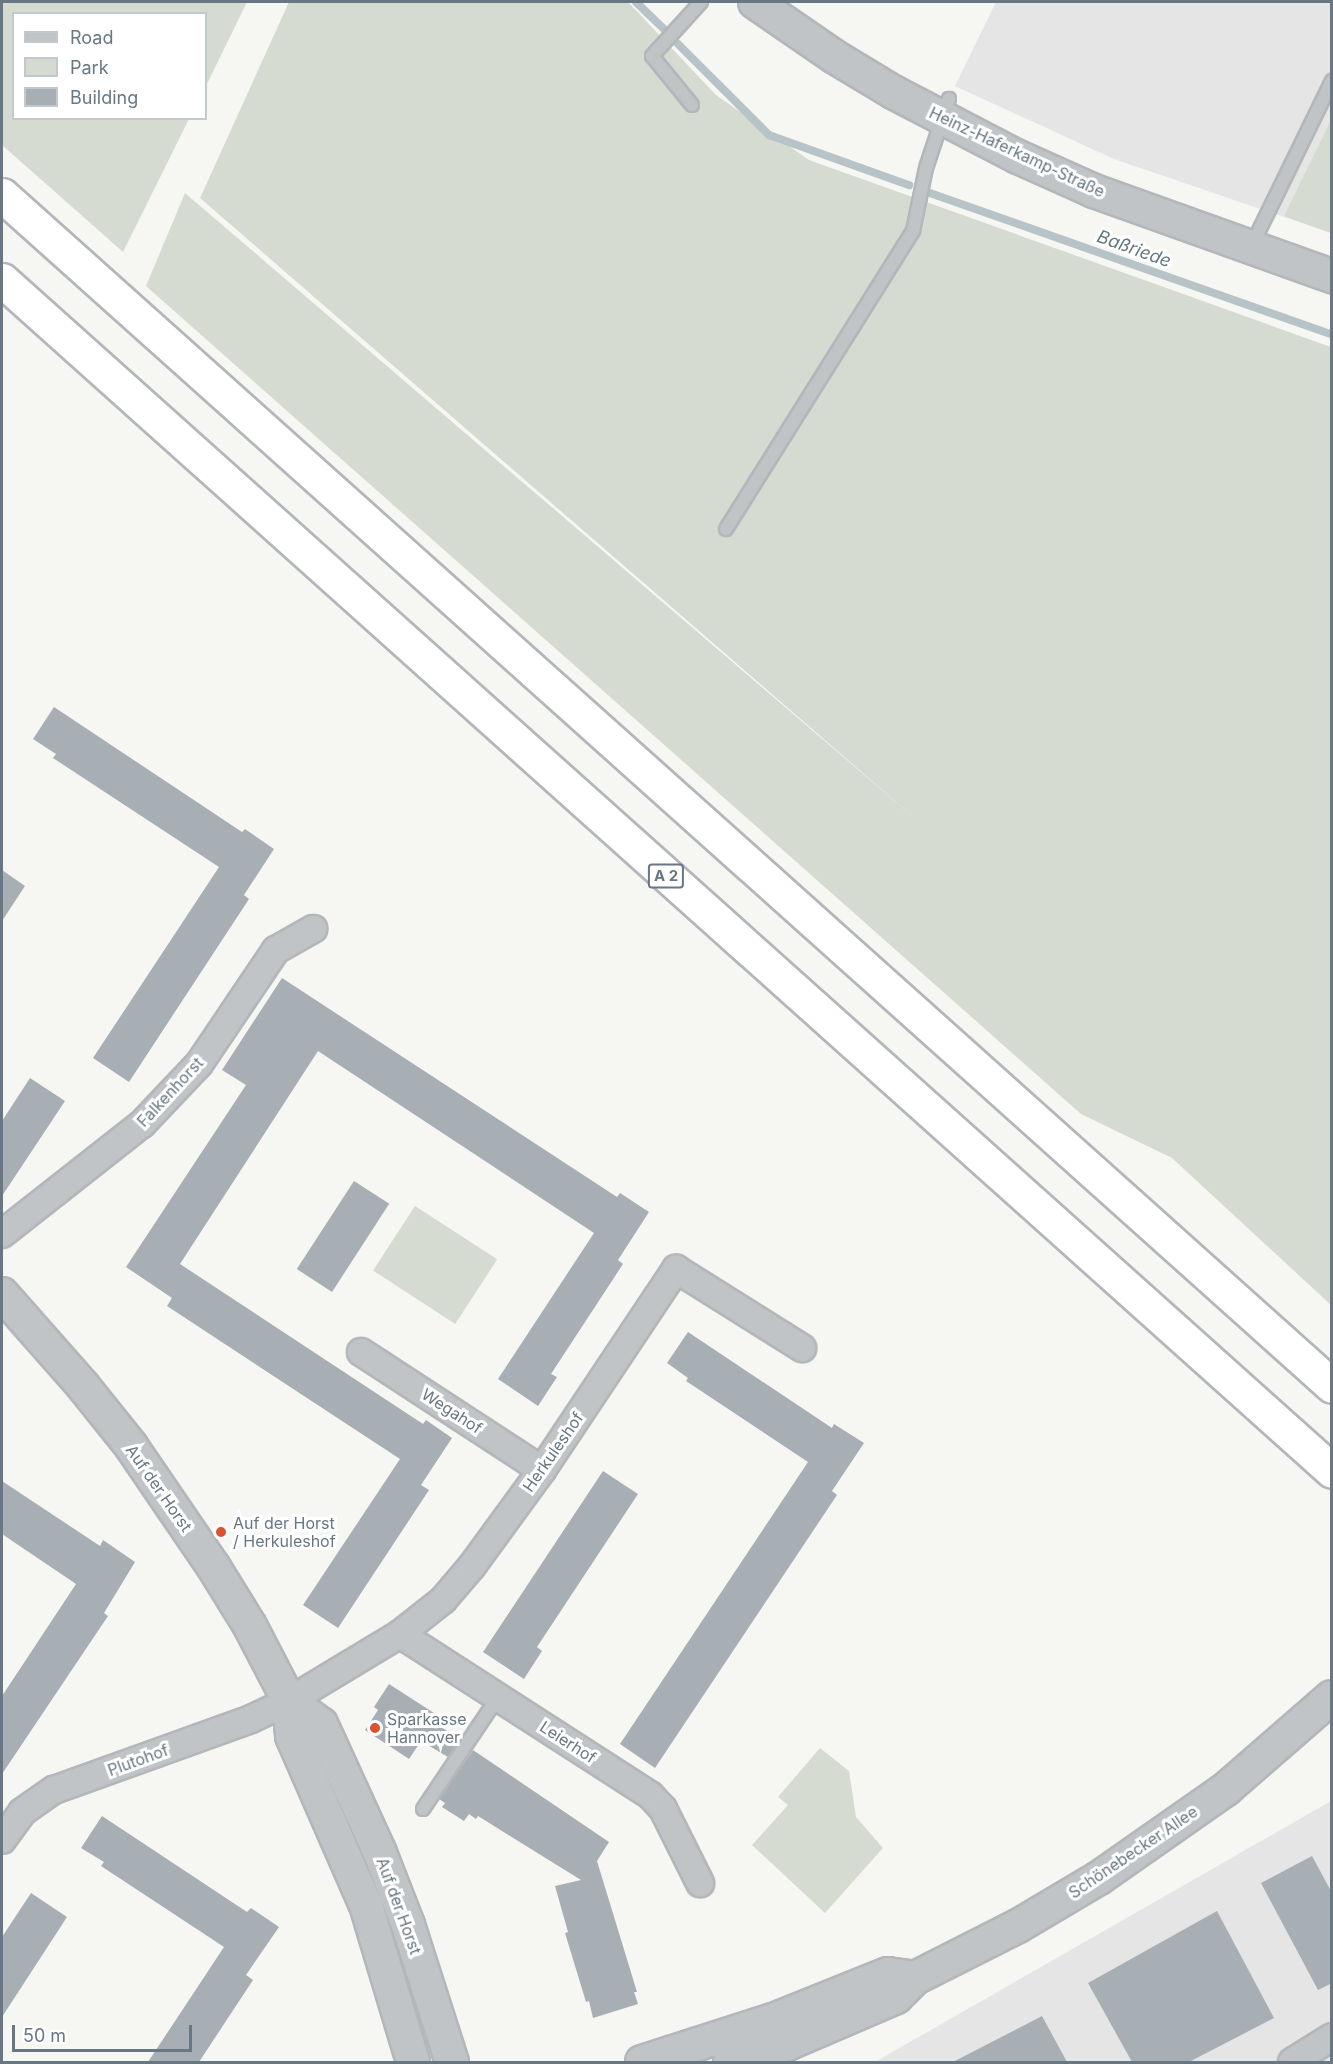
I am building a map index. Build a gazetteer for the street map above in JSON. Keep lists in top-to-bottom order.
{
  "streets": {
    "highway": ["A 2"],
    "street": [
      "Heinz-Haferkamp-Straße",
      "Falkenhorst",
      "Wegahof",
      "Herkuleshof",
      "Auf der Horst",
      "Leierhof",
      "Plutohof",
      "Schönebecker Allee"
    ]
  },
  "crossings": [
    ["Wegahof", "Herkuleshof"],
    ["Herkuleshof", "Auf der Horst"],
    ["Herkuleshof", "Leierhof"],
    ["Herkuleshof", "Plutohof"],
    ["Auf der Horst", "Plutohof"]
  ],
  "water": ["Baßriede"],
  "places": ["Auf der Horst / Herkuleshof", "Sparkasse Hannover"],
  "legend": ["Road", "Park", "Building"],
  "scale_bar": "50 m"
}
